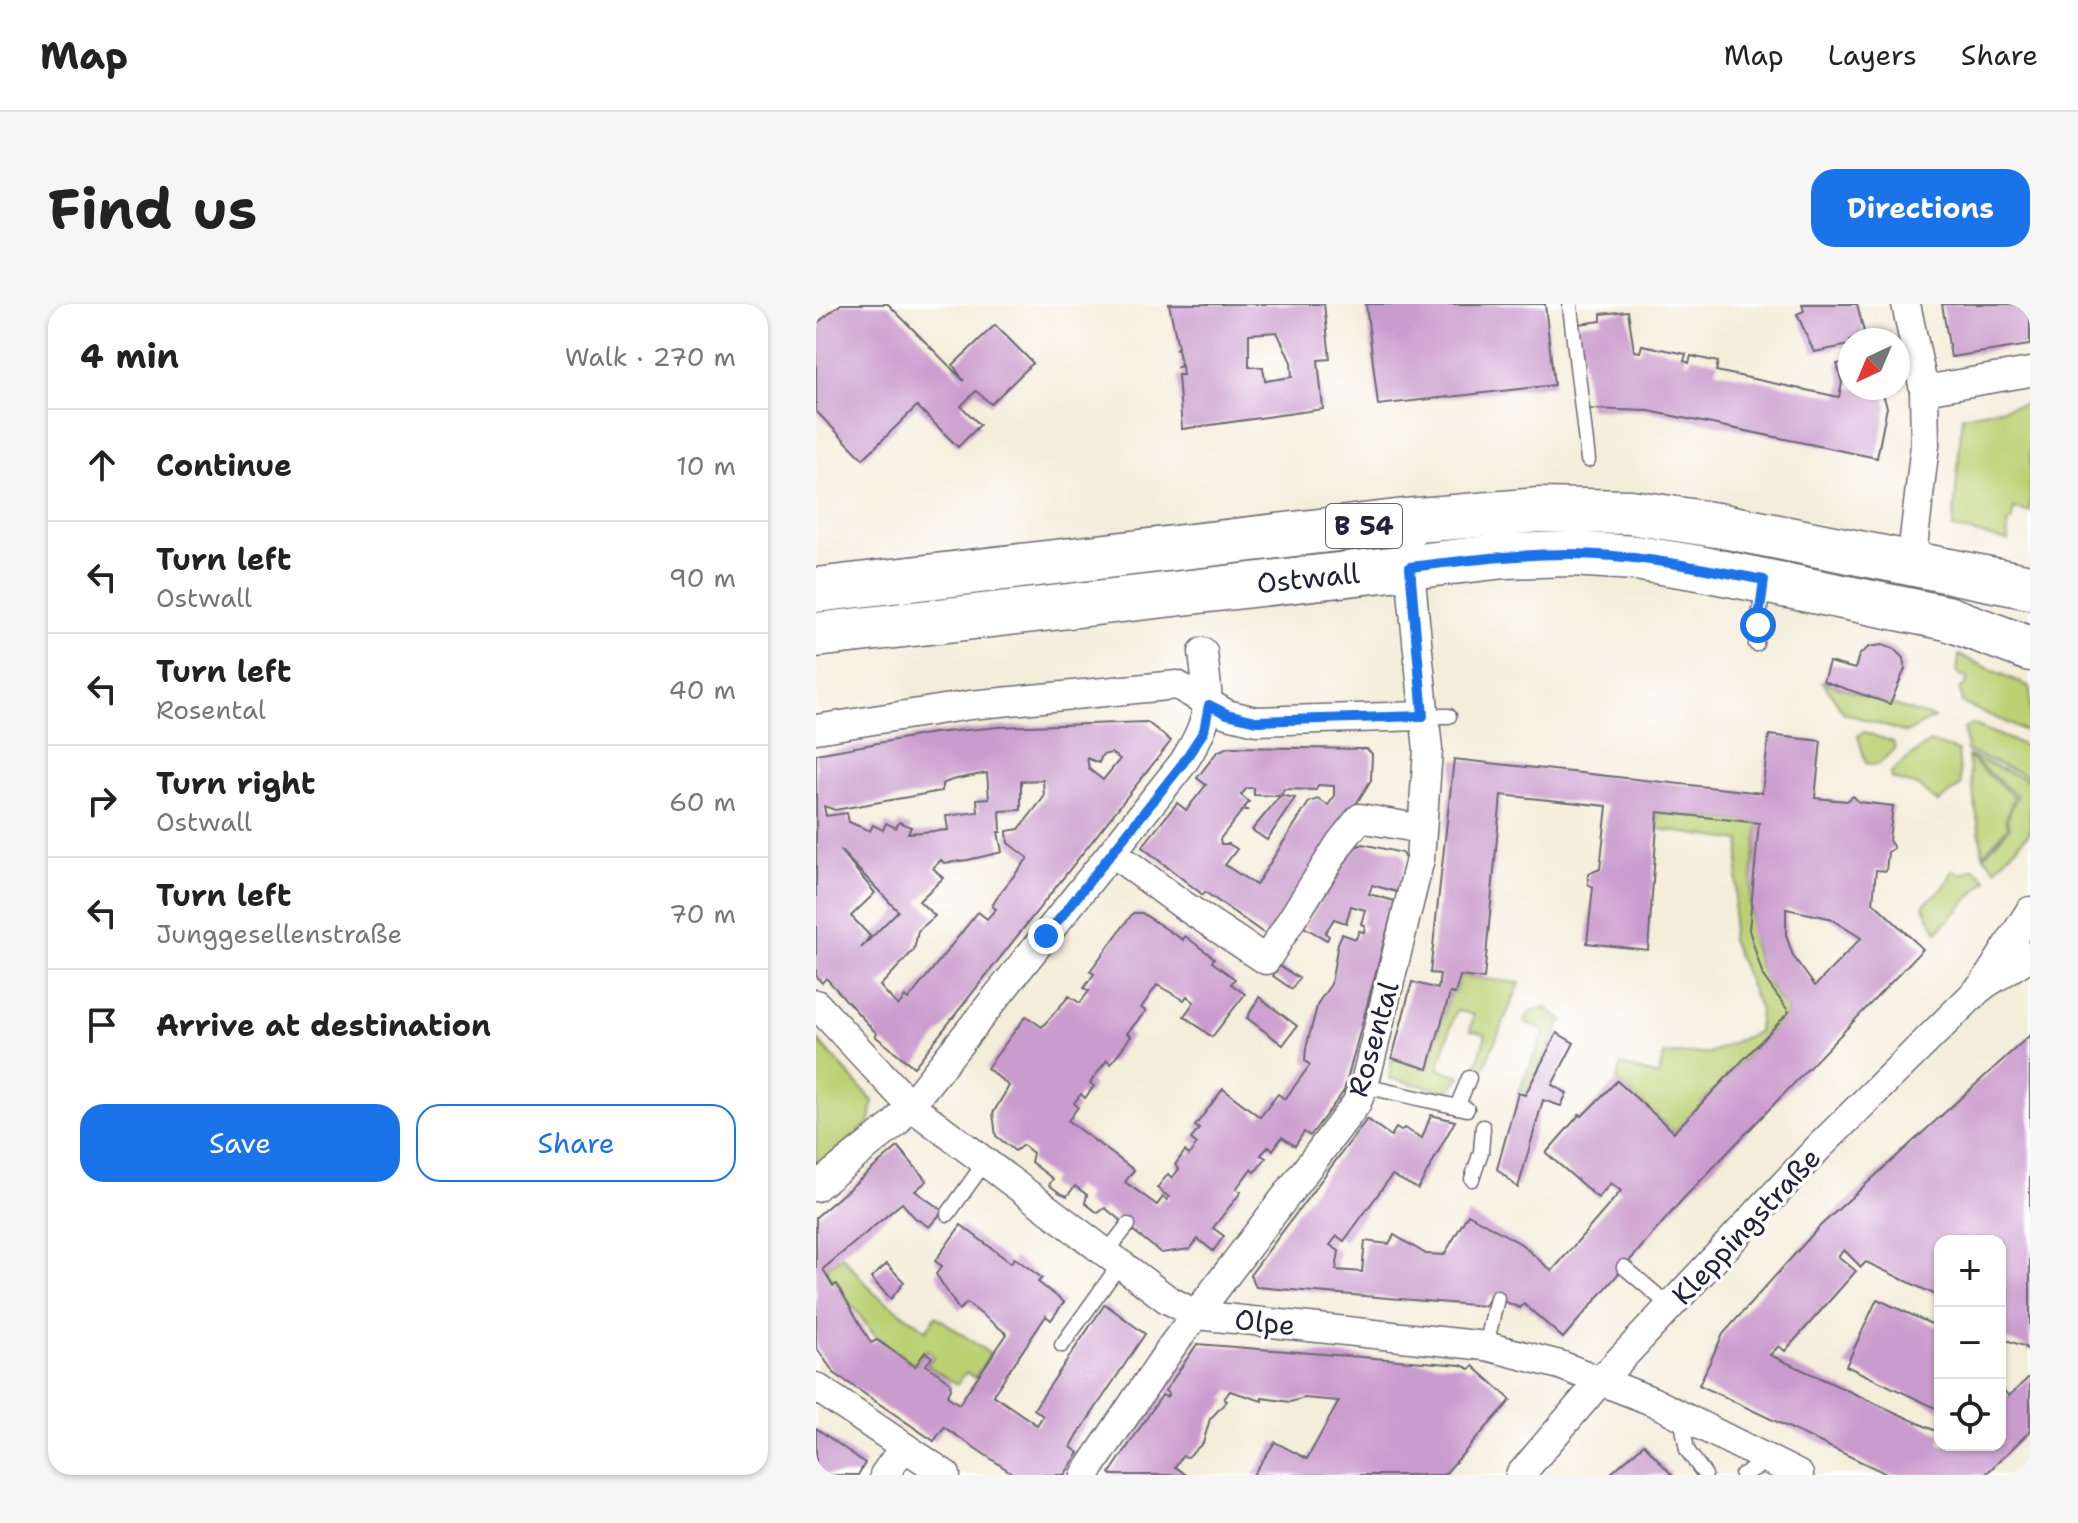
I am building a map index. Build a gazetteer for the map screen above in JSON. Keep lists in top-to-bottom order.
{
  "streets": {
    "main road": ["B 54", "Ostwall"],
    "street": ["Rosental", "Kleppingstraße", "Olpe"]
  },
  "crossings": [
    ["Ostwall", "Rosental"],
    ["Rosental", "Olpe"],
    ["Kleppingstraße", "Olpe"]
  ],
  "north": "bottom left",
  "page": {
    "header": "Map",
    "nav": ["Map", "Layers", "Share"],
    "buttons": [
      "Directions",
      ["Save", "Share"]
    ],
    "title": "Find us",
    "heading": ["4 min", "Walk · 270 m"],
    "list": [
      ["Continue", "10 m"],
      ["Turn left", "Ostwall", "90 m"],
      ["Turn left", "Rosental", "40 m"],
      ["Turn right", "Ostwall", "60 m"],
      ["Turn left", "Junggesellenstraße", "70 m"],
      "Arrive at destination"
    ],
    "map_buttons": ["+", "−"]
  }
}
